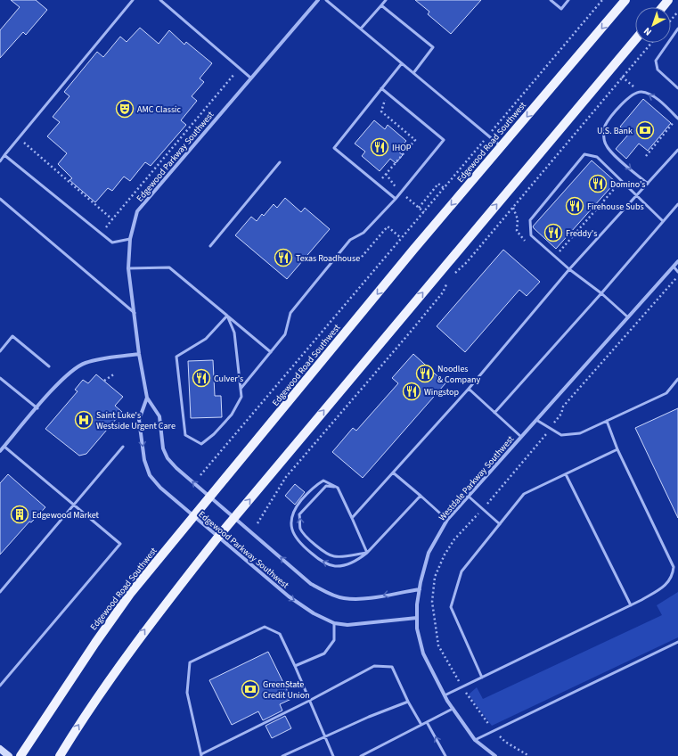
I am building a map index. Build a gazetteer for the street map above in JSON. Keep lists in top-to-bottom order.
{
  "streets": {
    "main road": ["Edgewood Road Southwest"],
    "street": ["Edgewood Parkway Southwest", "Westdale Parkway Southwest"]
  },
  "crossings": [
    ["Edgewood Road Southwest", "Edgewood Parkway Southwest"],
    ["Edgewood Parkway Southwest", "Westdale Parkway Southwest"]
  ],
  "places": {
    "theatre": ["AMC Classic"],
    "bank": ["U.S. Bank", "GreenState Credit Union"],
    "restaurant": [
      "IHOP",
      "Domino's",
      "Firehouse Subs",
      "Freddy's",
      "Texas Roadhouse",
      "Noodles & Company",
      "Culver's",
      "Wingstop"
    ],
    "hospital": ["Saint Luke's Westside Urgent Care"],
    "building": ["Edgewood Market"]
  },
  "north": "bottom left"
}
